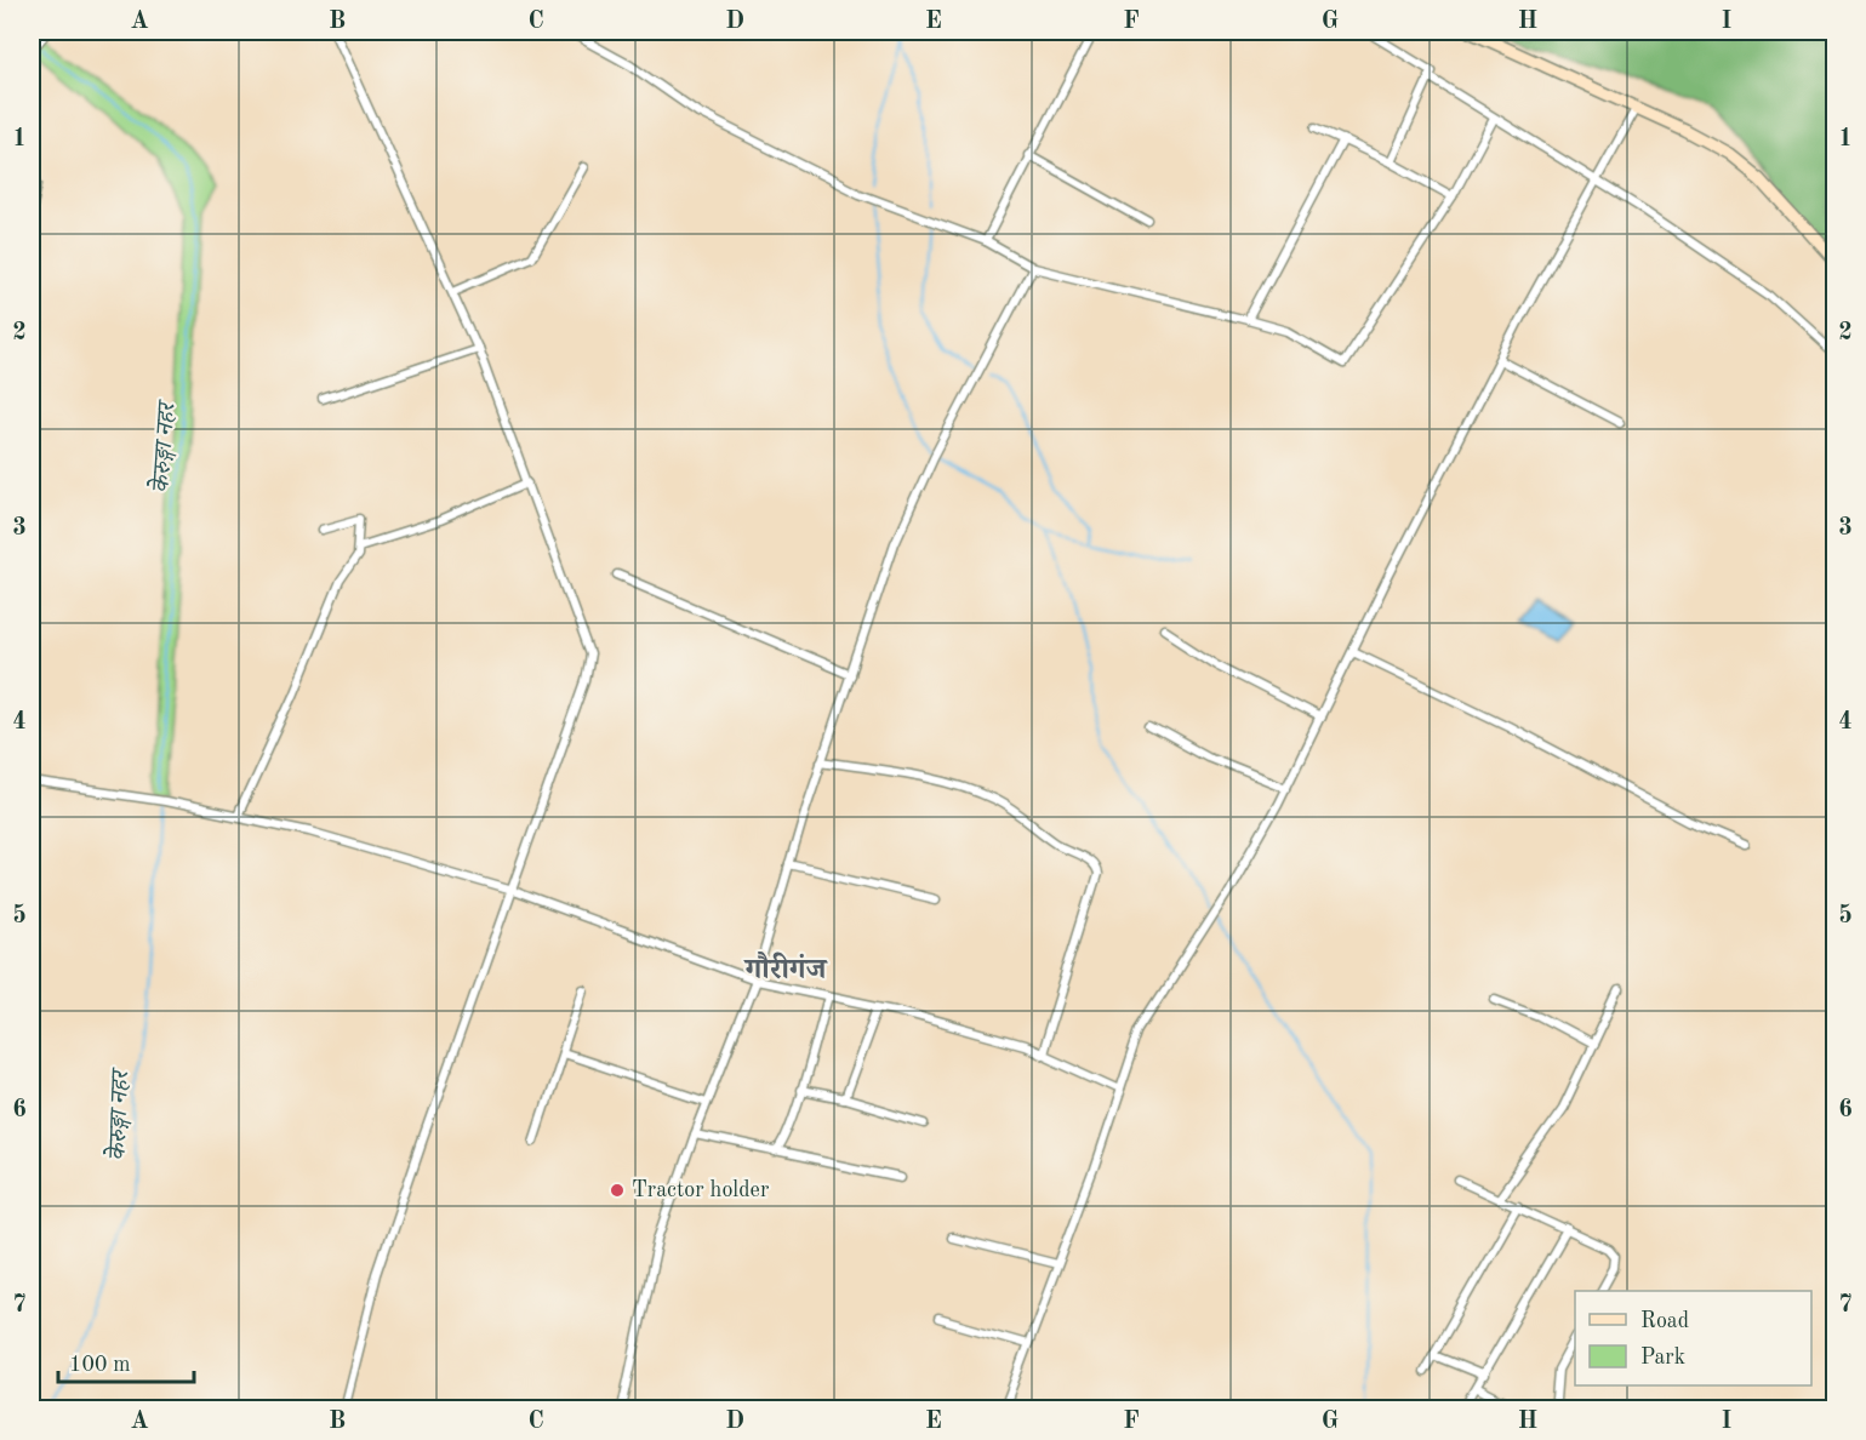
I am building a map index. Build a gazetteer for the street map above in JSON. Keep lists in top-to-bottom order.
{
  "districts": ["गौरीगंज"],
  "water": ["केेरुङ्गा नहर"],
  "places": ["Tractor holder"],
  "legend": ["Road", "Park"],
  "scale_bar": "100 m",
  "grid": {
    "columns": [
      "A",
      "B",
      "C",
      "D",
      "E",
      "F",
      "G",
      "H",
      "I"
    ],
    "rows": [
      "1",
      "2",
      "3",
      "4",
      "5",
      "6",
      "7"
    ]
  }
}
